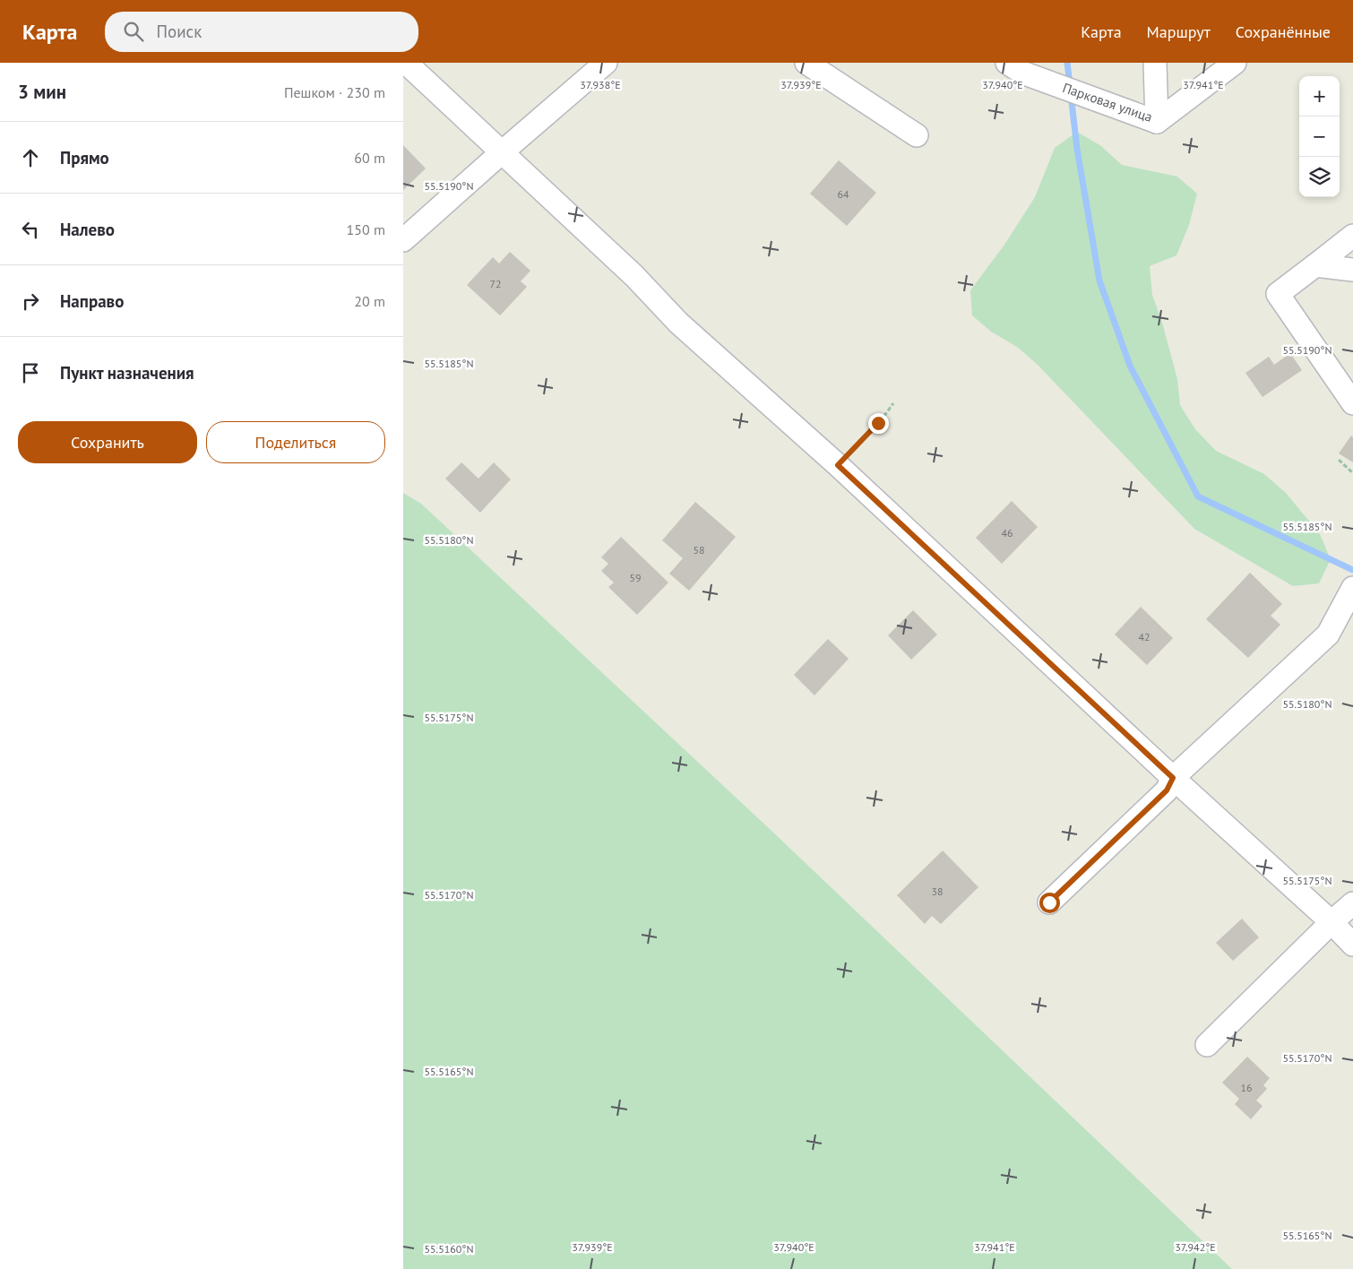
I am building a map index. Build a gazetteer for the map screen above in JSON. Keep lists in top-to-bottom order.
{
  "streets": {
    "street": ["Парковая улица"]
  },
  "house_numbers": [
    "64",
    "72",
    "46",
    "58",
    "59",
    "42",
    "38",
    "16"
  ],
  "page": {
    "header": "Карта",
    "search": "Поиск",
    "nav": ["Карта", "Маршрут", "Сохранённые"],
    "heading": ["3 мин", "Пешком · 230 m"],
    "map_buttons": ["+", "−"],
    "list": [
      ["Прямо", "60 m"],
      ["Налево", "150 m"],
      ["Направо", "20 m"],
      "Пункт назначения"
    ],
    "buttons": ["Сохранить", "Поделиться"]
  },
  "coordinates": [
    "37.938°E",
    "37.939°E",
    "37.940°E",
    "37.941°E",
    "55.5190°N",
    "55.5185°N",
    "55.5180°N",
    "55.5175°N",
    "55.5170°N",
    "55.5165°N",
    "37.942°E",
    "55.5160°N"
  ]
}
